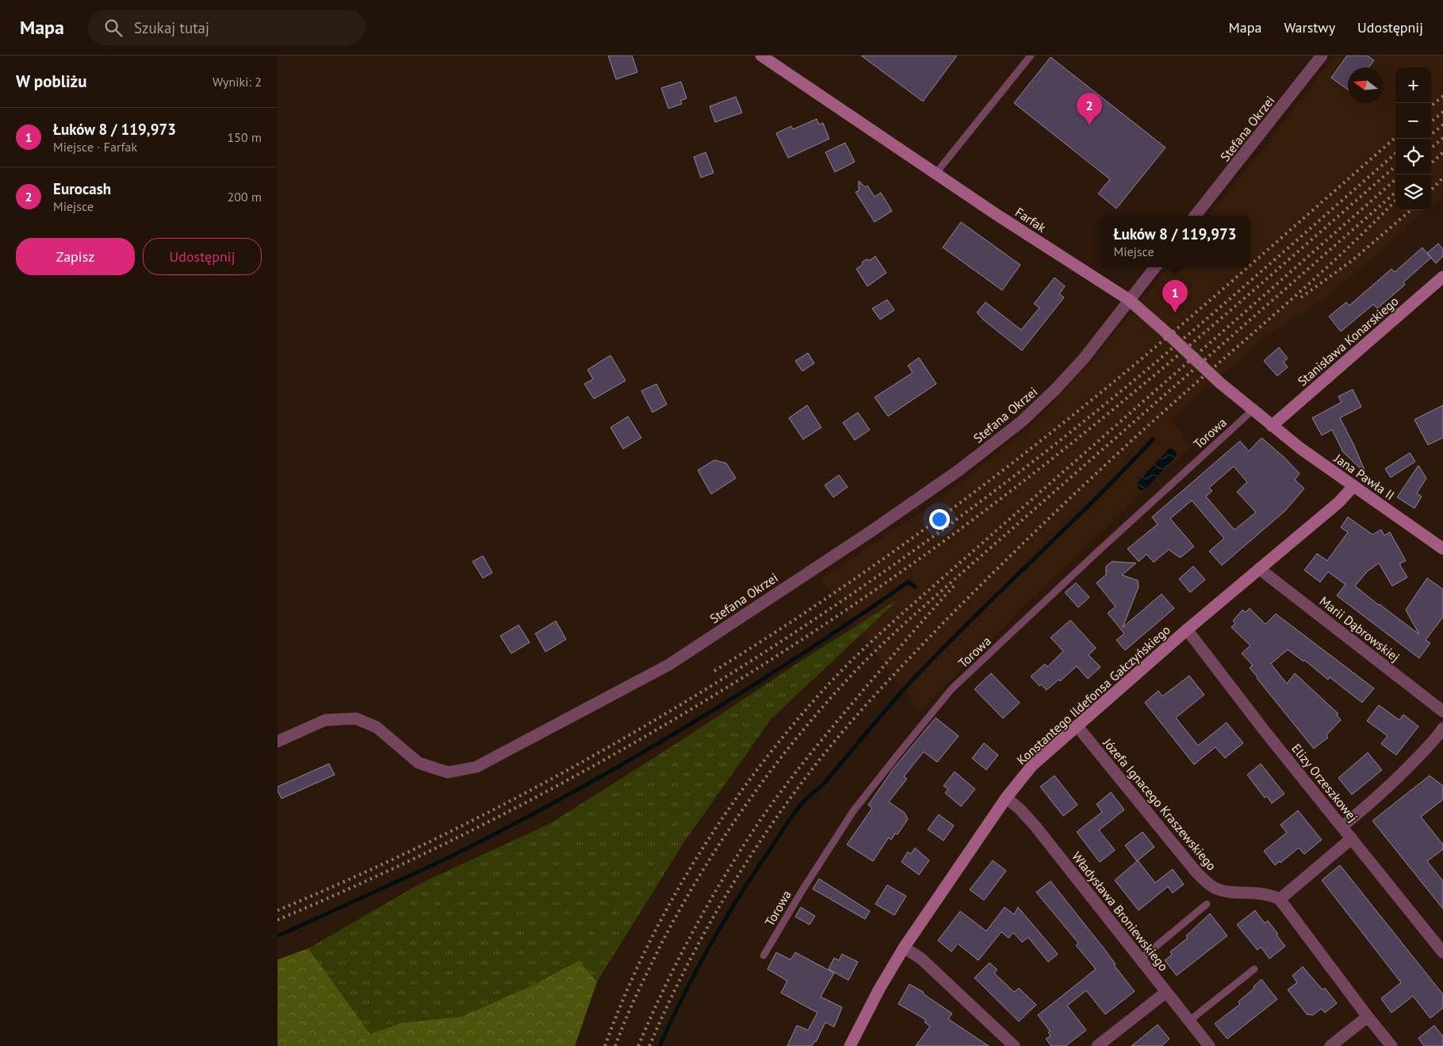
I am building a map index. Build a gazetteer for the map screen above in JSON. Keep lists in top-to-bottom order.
{
  "streets": {
    "street": [
      "Stefana Okrzei",
      "Farfak",
      "Stanisława Konarskiego",
      "Jana Pawła II",
      "Marii Dąbrowskiej",
      "Konstantego Ildefonsa Gałczyńskiego",
      "Elizy Orzeszkowej",
      "Józefa Ignacego Kraszewskiego",
      "Władysława Broniewskiego"
    ],
    "lane": ["Torowa"]
  },
  "crossings": [
    ["Stefana Okrzei", "Farfak"],
    ["Farfak", "Stanisława Konarskiego"],
    ["Farfak", "Torowa"],
    ["Farfak", "Jana Pawła II"],
    ["Stanisława Konarskiego", "Jana Pawła II"],
    ["Jana Pawła II", "Konstantego Ildefonsa Gałczyńskiego"],
    ["Marii Dąbrowskiej", "Konstantego Ildefonsa Gałczyńskiego"],
    ["Konstantego Ildefonsa Gałczyńskiego", "Elizy Orzeszkowej"],
    ["Konstantego Ildefonsa Gałczyńskiego", "Józefa Ignacego Kraszewskiego"],
    ["Konstantego Ildefonsa Gałczyńskiego", "Władysława Broniewskiego"]
  ],
  "north": "left",
  "page": {
    "header": "Mapa",
    "search": "Szukaj tutaj",
    "nav": ["Mapa", "Warstwy", "Udostępnij"],
    "heading": ["W pobliżu", "Wyniki: 2"],
    "map_buttons": ["+", "−"],
    "pins": ["2", "1"],
    "list": [
      {
        "mark": "1",
        "name": "Łuków 8 / 119,973",
        "note": "Miejsce · Farfak",
        "value": "150 m"
      },
      {
        "mark": "2",
        "name": "Eurocash",
        "note": "Miejsce",
        "value": "200 m"
      }
    ],
    "popup": ["Łuków 8 / 119,973", "Miejsce"],
    "buttons": ["Zapisz", "Udostępnij"]
  }
}
